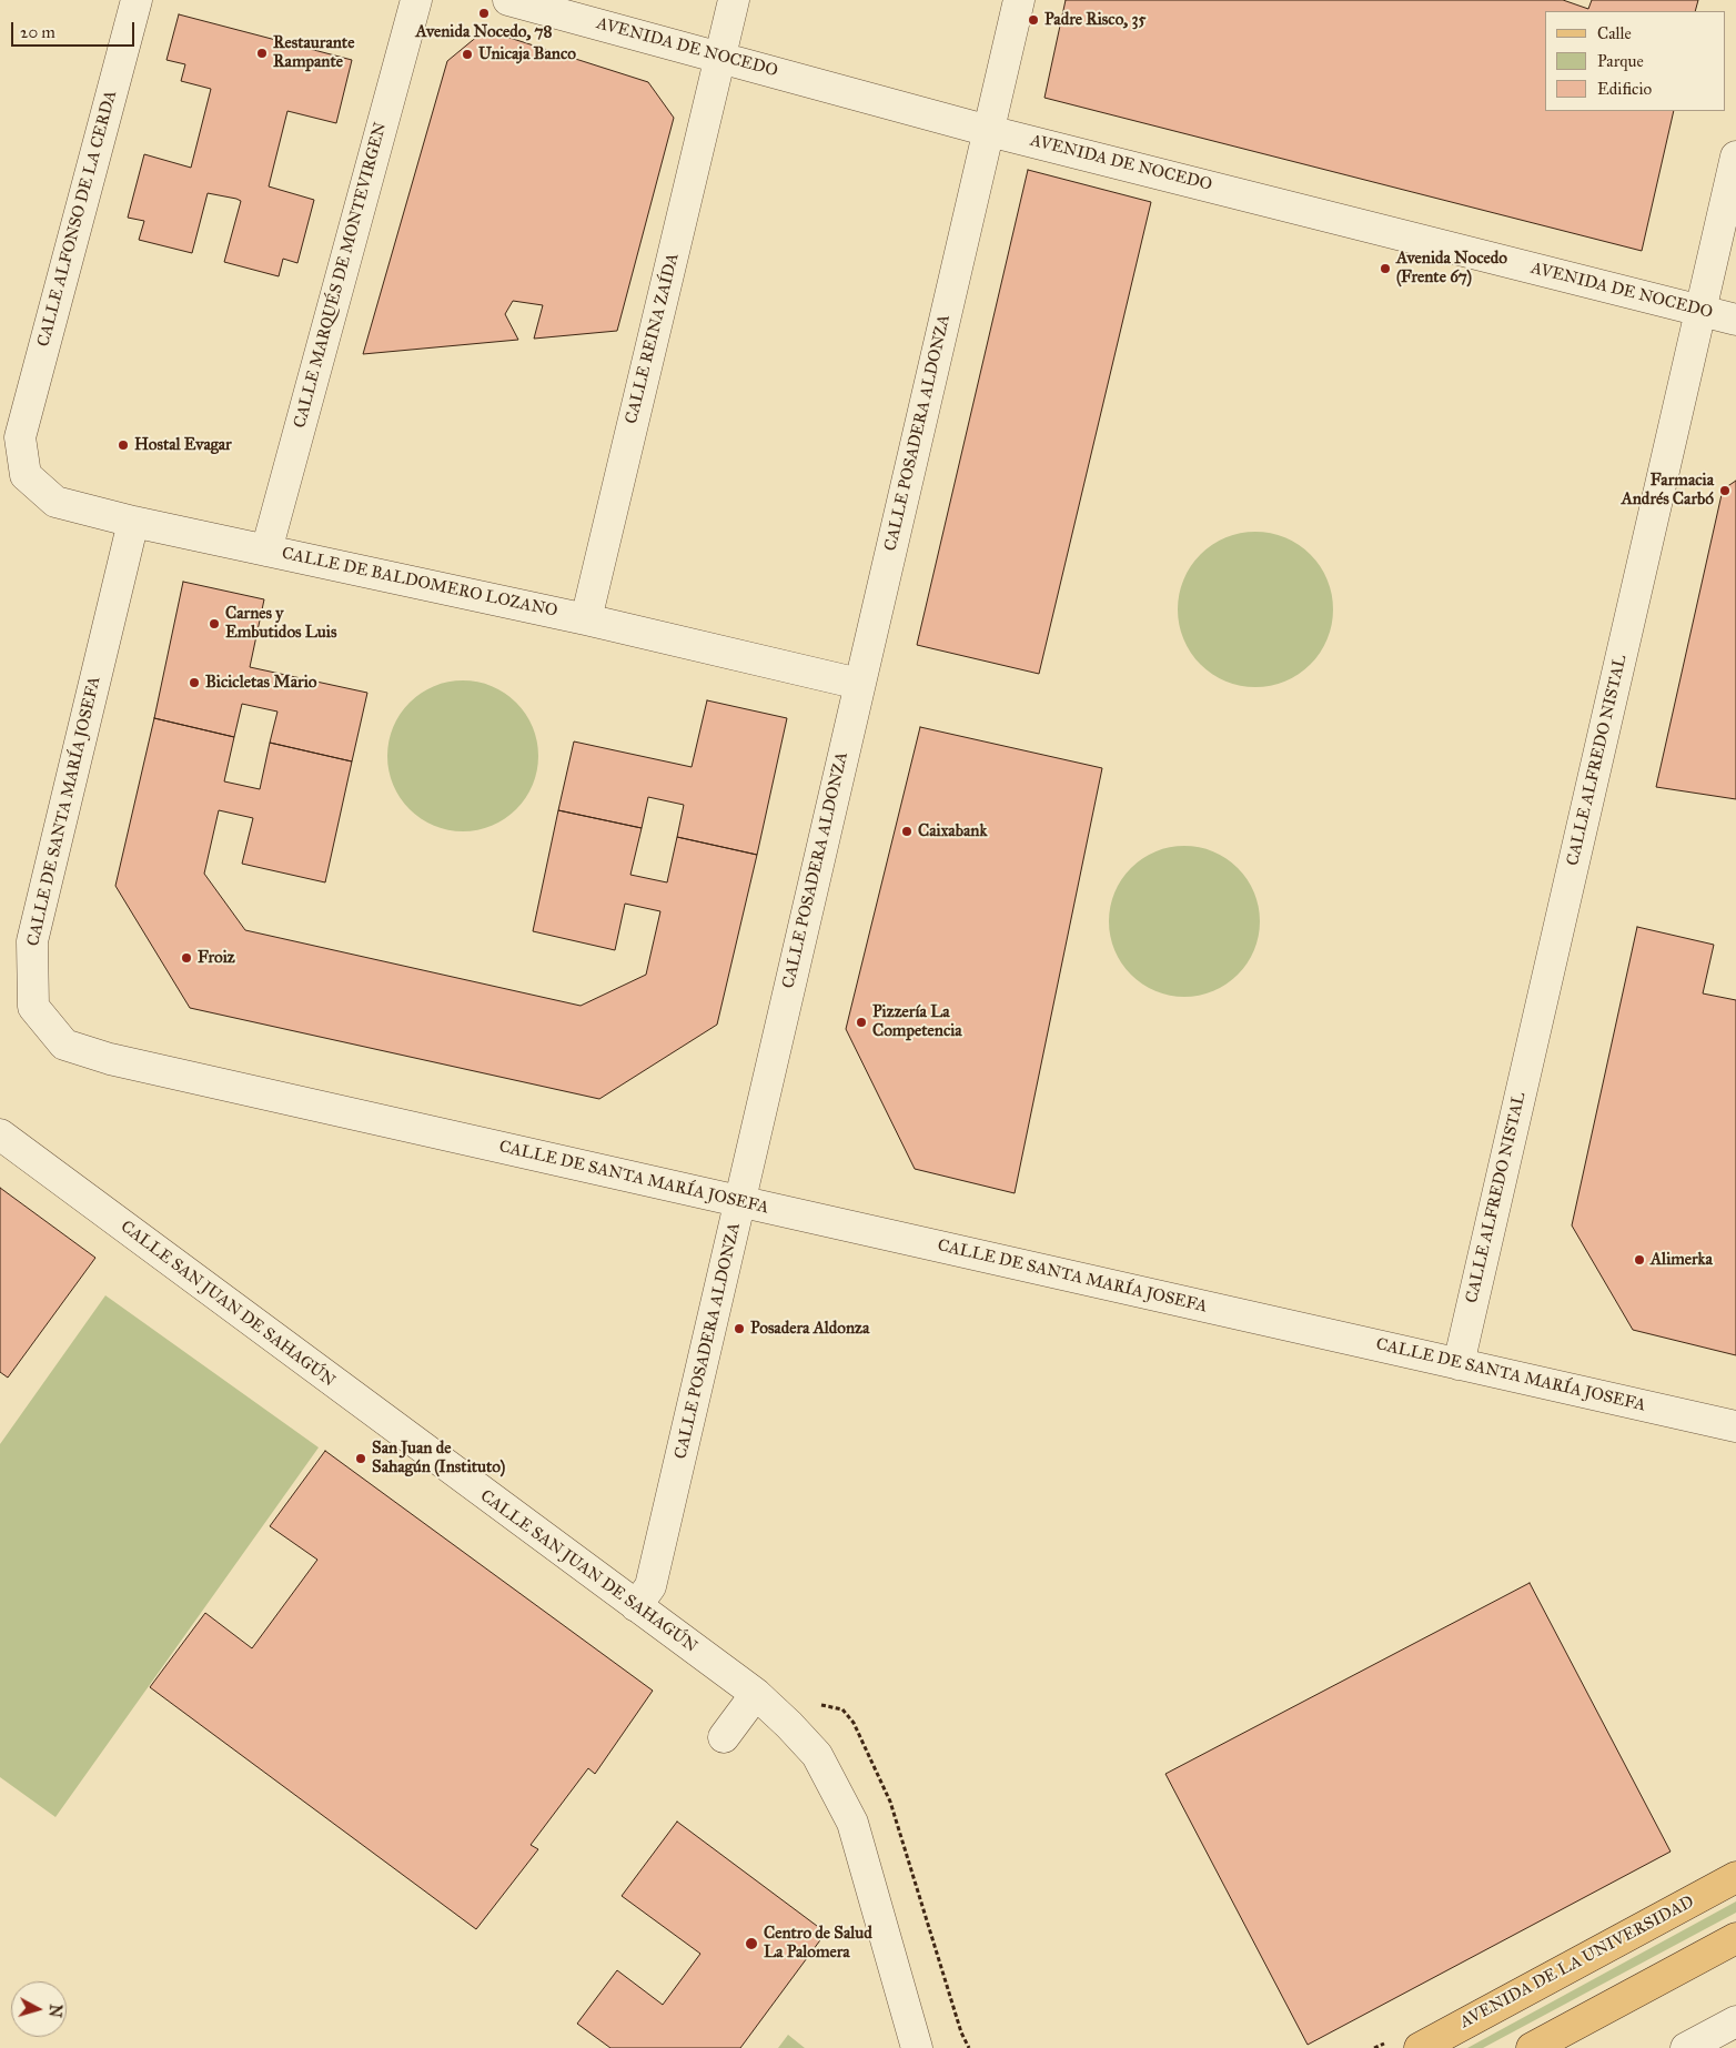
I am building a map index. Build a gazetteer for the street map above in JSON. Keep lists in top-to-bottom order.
{
  "streets": {
    "main road": ["AVENIDA DE LA UNIVERSIDAD"],
    "street": [
      "AVENIDA DE NOCEDO",
      "CALLE ALFONSO DE LA CERDA",
      "CALLE MARQUÉS DE MONTEVIRGEN",
      "CALLE REINA ZAÍDA",
      "CALLE POSADERA ALDONZA",
      "CALLE DE BALDOMERO LOZANO",
      "CALLE ALFREDO NISTAL",
      "CALLE DE SANTA MARÍA JOSEFA",
      "CALLE SAN JUAN DE SAHAGÚN"
    ]
  },
  "crossings": [
    ["AVENIDA DE NOCEDO", "CALLE REINA ZAÍDA"],
    ["AVENIDA DE NOCEDO", "CALLE POSADERA ALDONZA"],
    ["AVENIDA DE NOCEDO", "CALLE ALFREDO NISTAL"],
    ["CALLE ALFONSO DE LA CERDA", "CALLE DE BALDOMERO LOZANO"],
    ["CALLE MARQUÉS DE MONTEVIRGEN", "CALLE DE BALDOMERO LOZANO"],
    ["CALLE REINA ZAÍDA", "CALLE DE BALDOMERO LOZANO"],
    ["CALLE POSADERA ALDONZA", "CALLE DE BALDOMERO LOZANO"],
    ["CALLE POSADERA ALDONZA", "CALLE DE SANTA MARÍA JOSEFA"],
    ["CALLE POSADERA ALDONZA", "CALLE SAN JUAN DE SAHAGÚN"],
    ["CALLE DE BALDOMERO LOZANO", "CALLE DE SANTA MARÍA JOSEFA"],
    ["CALLE ALFREDO NISTAL", "CALLE DE SANTA MARÍA JOSEFA"]
  ],
  "places": [
    "Avenida Nocedo, 78",
    "Padre Risco, 35",
    "Restaurante Rampante",
    "Unicaja Banco",
    "Avenida Nocedo (Frente 67)",
    "Hostal Evagar",
    "Farmacia Andrés Carbó",
    "Carnes y Embutidos Luis",
    "Bicicletas Mario",
    "Caixabank",
    "Froiz",
    "Pizzería La Competencia",
    "Alimerka",
    "Posadera Aldonza",
    "San Juan de Sahagún (Instituto)",
    "Centro de Salud La Palomera"
  ],
  "legend": ["Calle", "Parque", "Edificio"],
  "scale_bar": "20 m",
  "north": "right"
}
